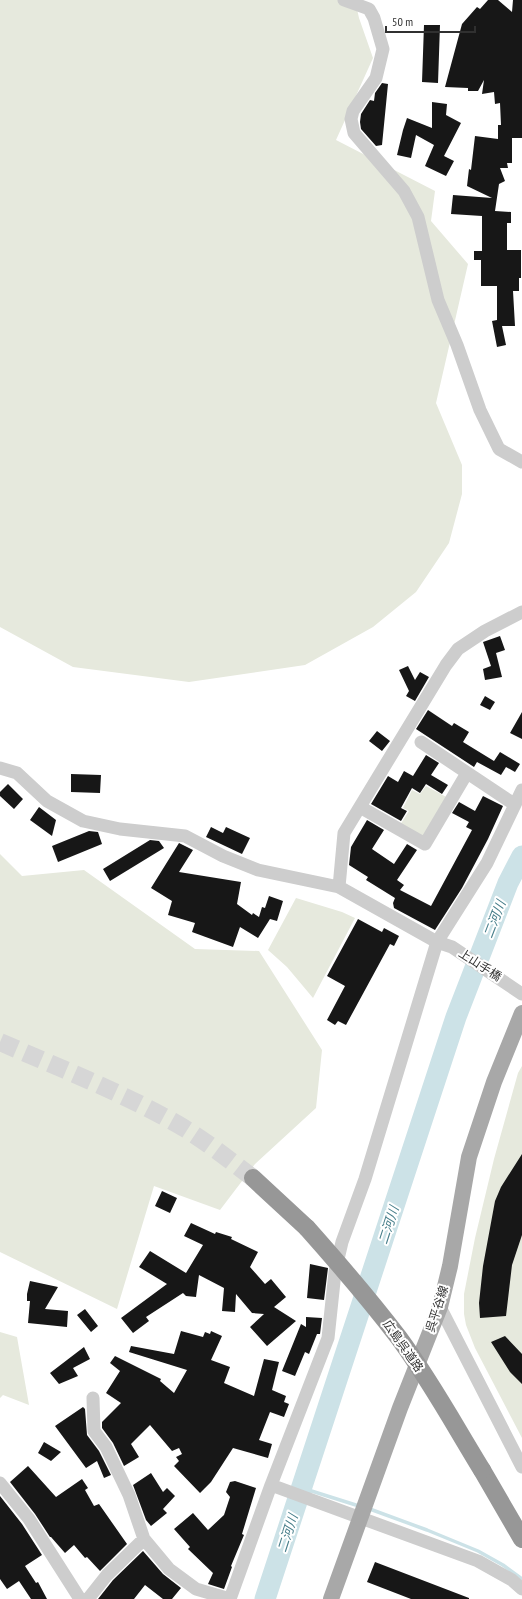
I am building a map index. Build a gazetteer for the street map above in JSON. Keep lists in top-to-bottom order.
{
  "streets": {
    "highway": ["広島呉道路"],
    "main road": ["呉平谷線"],
    "street": ["上山手橋"]
  },
  "water": ["二河川"],
  "scale_bar": "50 m"
}
